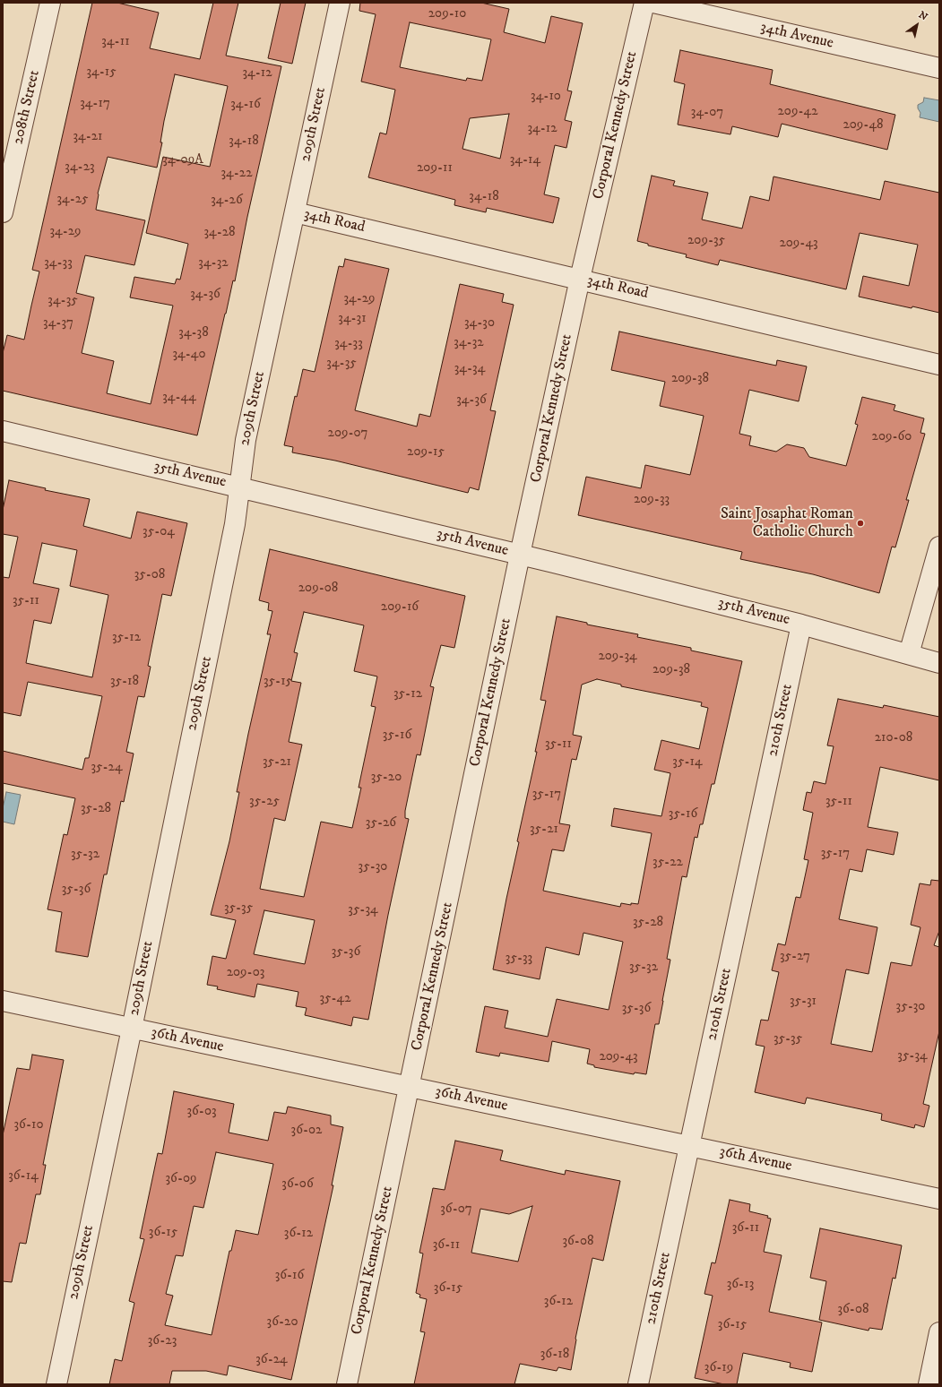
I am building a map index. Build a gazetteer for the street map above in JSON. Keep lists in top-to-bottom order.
{
  "streets": {
    "street": [
      "34th Avenue",
      "208th Street",
      "209th Street",
      "Corporal Kennedy Street",
      "34th Road",
      "35th Avenue",
      "210th Street",
      "36th Avenue"
    ]
  },
  "crossings": [
    ["209th Street", "34th Road"],
    ["209th Street", "35th Avenue"],
    ["209th Street", "36th Avenue"],
    ["Corporal Kennedy Street", "34th Road"],
    ["Corporal Kennedy Street", "35th Avenue"],
    ["Corporal Kennedy Street", "36th Avenue"],
    ["35th Avenue", "210th Street"],
    ["210th Street", "36th Avenue"]
  ],
  "places": ["Saint Josaphat Roman Catholic Church"],
  "house_numbers": [
    "209-10",
    "34-11",
    "34-15",
    "34-12",
    "34-10",
    "34-17",
    "34-16",
    "209-42",
    "34-07",
    "209-48",
    "34-12",
    "34-21",
    "34-18",
    "34-09A",
    "34-14",
    "34-23",
    "209-11",
    "34-22",
    "34-18",
    "34-25",
    "34-26",
    "34-29",
    "34-28",
    "209-35",
    "209-43",
    "34-33",
    "34-32",
    "34-36",
    "34-29",
    "34-35",
    "34-31",
    "34-37",
    "34-30",
    "34-38",
    "34-32",
    "34-33",
    "34-40",
    "34-35",
    "34-34",
    "209-38",
    "34-44",
    "34-36",
    "209-07",
    "209-60",
    "209-15",
    "209-33",
    "35-04",
    "35-08",
    "209-08",
    "35-11",
    "209-16",
    "35-12",
    "209-34",
    "209-38",
    "35-18",
    "35-15",
    "35-12",
    "35-16",
    "210-08",
    "35-11",
    "35-21",
    "35-14",
    "35-24",
    "35-20",
    "35-17",
    "35-25",
    "35-11",
    "35-28",
    "35-16",
    "35-26",
    "35-21",
    "35-17",
    "35-32",
    "35-22",
    "35-30",
    "35-36",
    "35-35",
    "35-34",
    "35-28",
    "35-36",
    "35-27",
    "35-33",
    "35-32",
    "209-03",
    "35-42",
    "35-31",
    "35-30",
    "35-36",
    "35-35",
    "35-34",
    "209-43",
    "36-03",
    "36-10",
    "36-02",
    "36-14",
    "36-09",
    "36-06",
    "36-07",
    "36-11",
    "36-15",
    "36-12",
    "36-08",
    "36-11",
    "36-16",
    "36-13",
    "36-15",
    "36-12",
    "36-08",
    "36-20",
    "36-15",
    "36-23",
    "36-18",
    "36-24",
    "36-19"
  ],
  "north": "top right"
}
